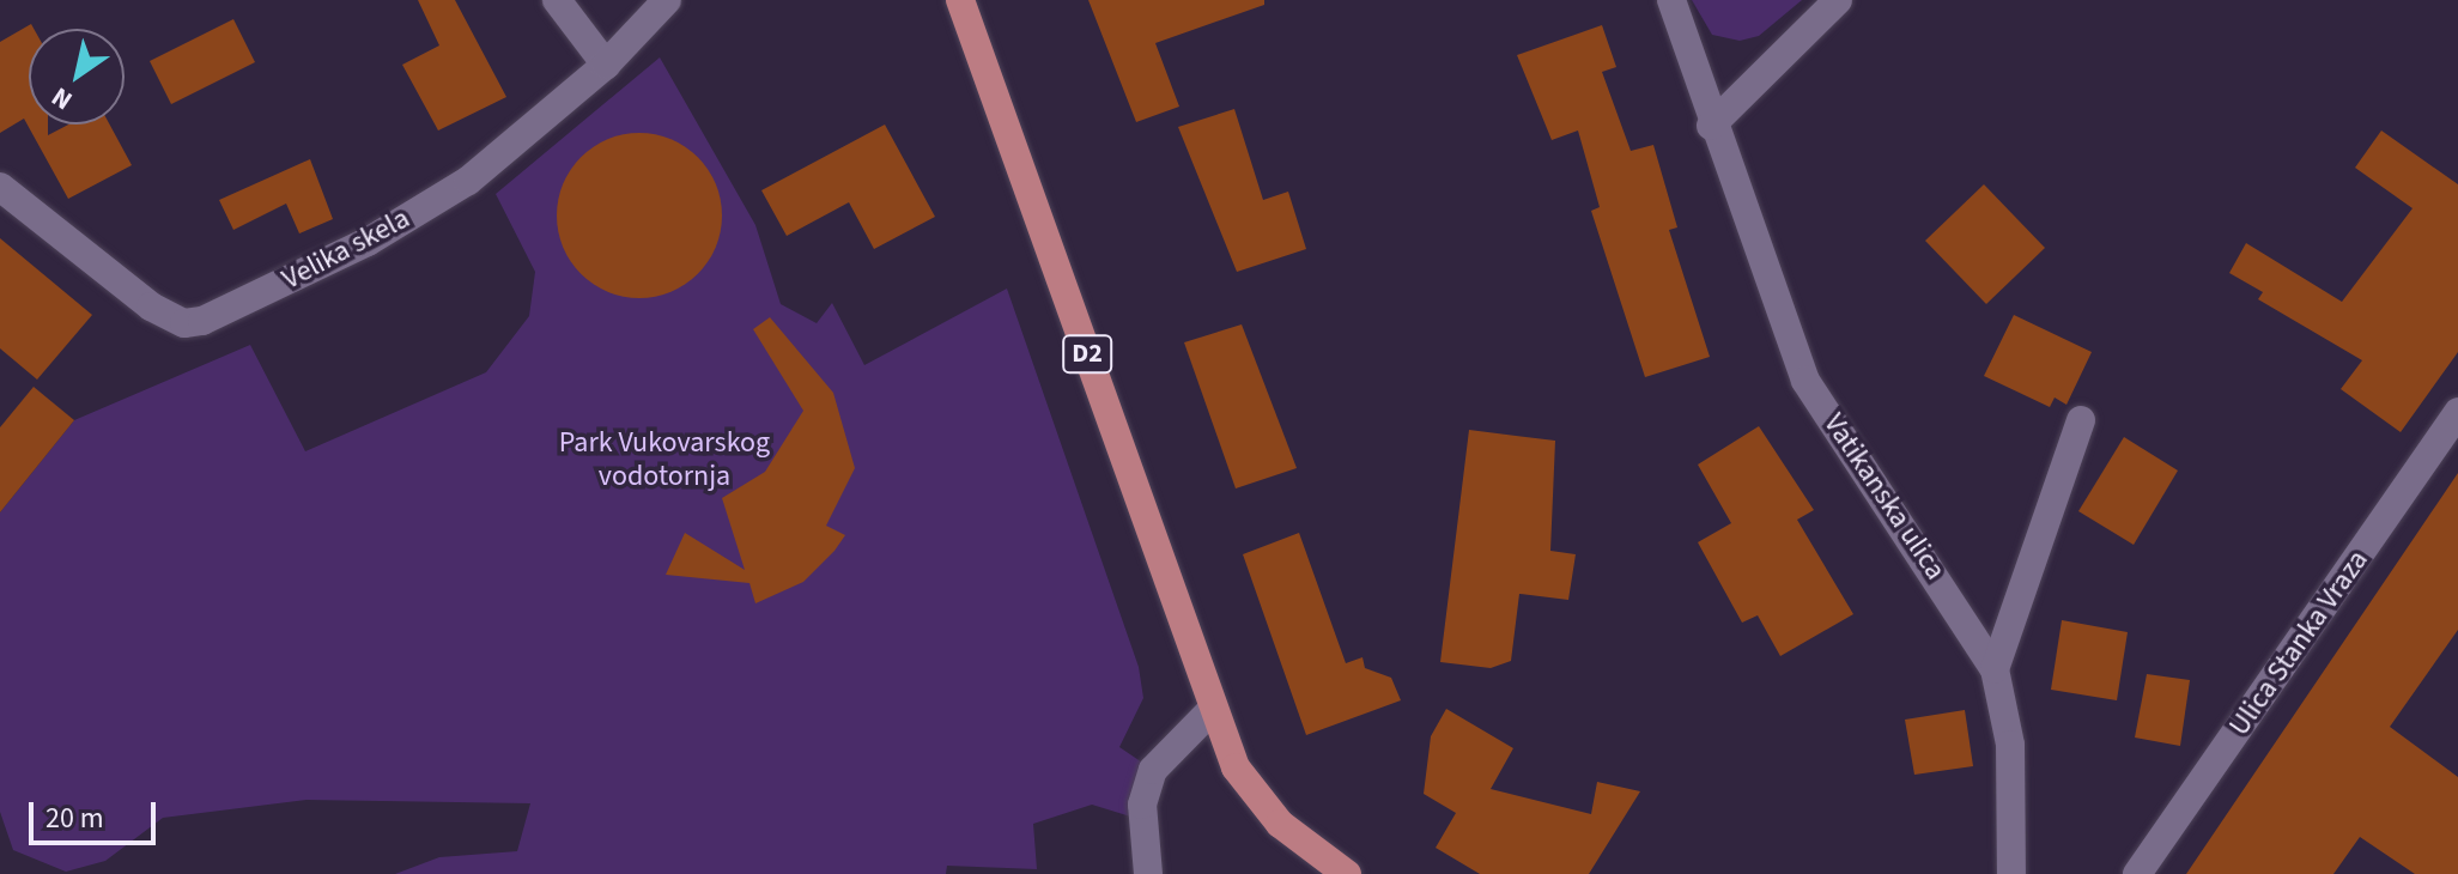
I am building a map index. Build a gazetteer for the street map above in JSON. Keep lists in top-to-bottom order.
{
  "streets": {
    "main road": ["D2"],
    "street": ["Velika skela", "Vatikanska ulica", "Ulica Stanka Vraza"]
  },
  "parks": ["Park Vukovarskog vodotornja"],
  "scale_bar": "20 m",
  "north": "bottom left"
}
